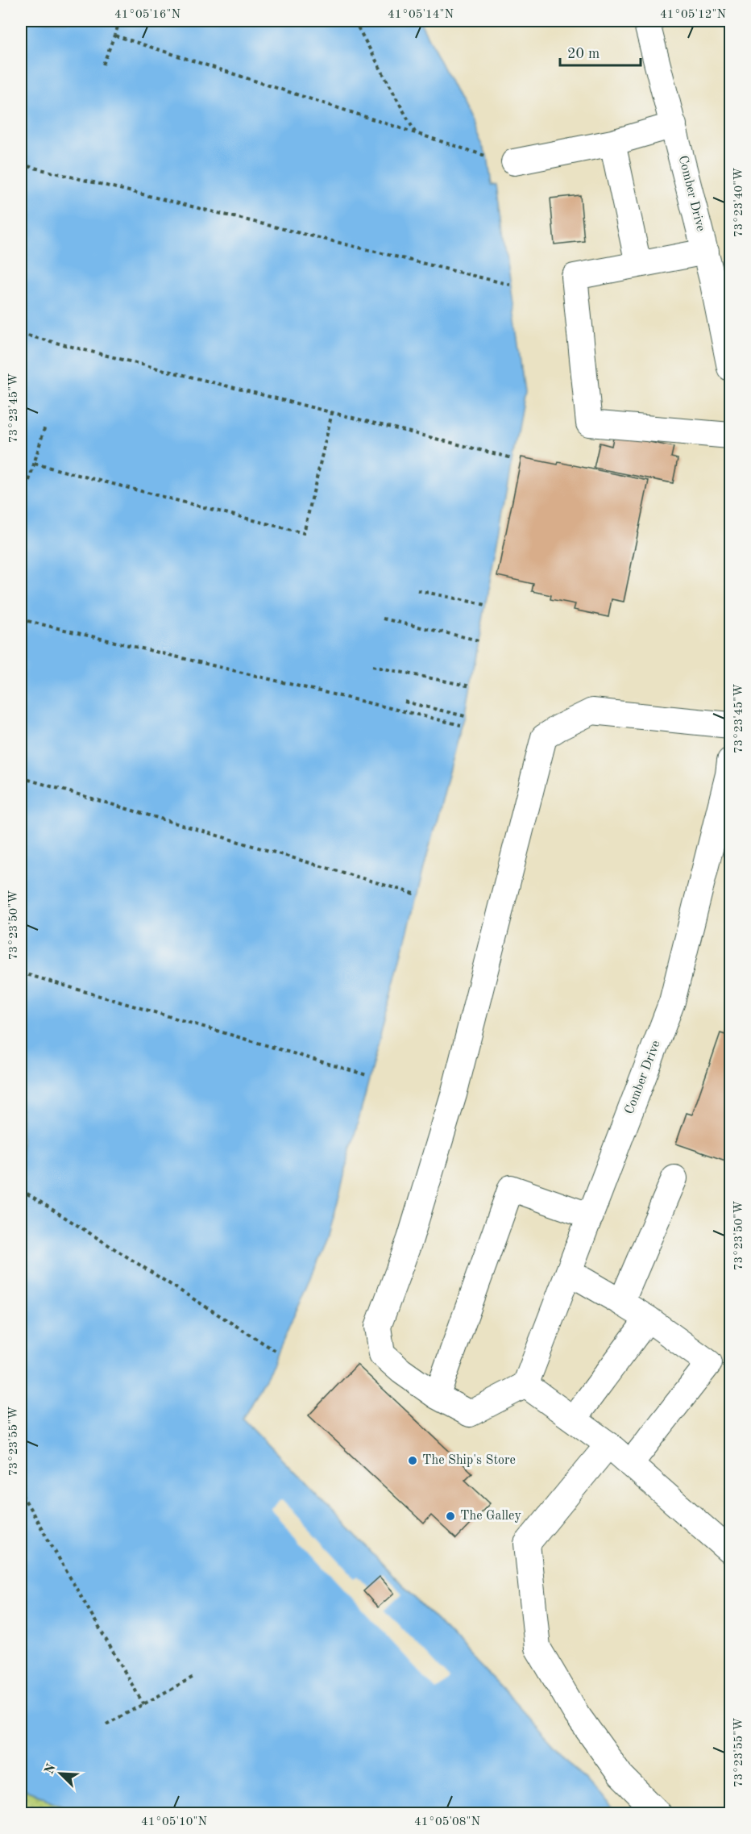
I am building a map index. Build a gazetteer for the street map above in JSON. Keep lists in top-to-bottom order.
{
  "streets": {
    "street": ["Comber Drive"]
  },
  "places": ["The Ship's Store", "The Galley"],
  "scale_bar": "20 m",
  "north": "top left",
  "coordinates": [
    "41°05'16\"N",
    "41°05'14\"N",
    "41°05'12\"N",
    "73°23'40\"W",
    "73°23'45\"W",
    "73°23'50\"W",
    "73°23'55\"W",
    "41°05'10\"N",
    "41°05'08\"N"
  ]
}
